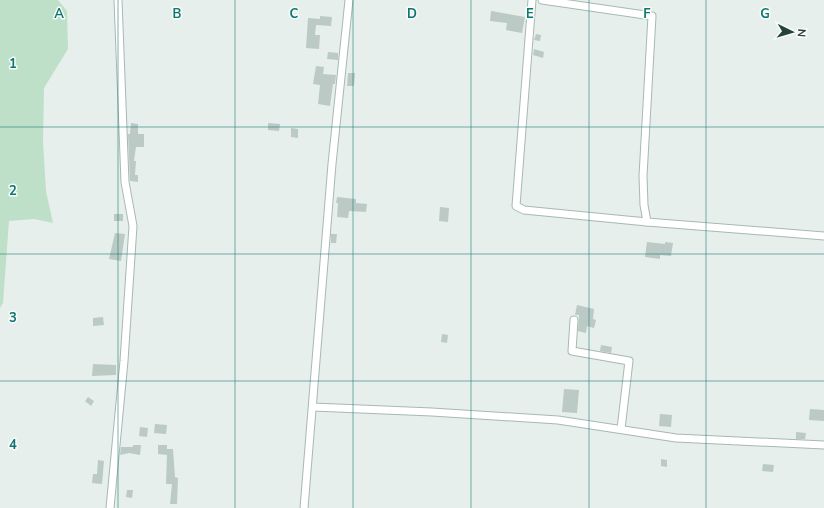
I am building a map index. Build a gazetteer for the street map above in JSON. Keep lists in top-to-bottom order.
{
  "north": "right",
  "grid": {
    "columns": [
      "A",
      "B",
      "C",
      "D",
      "E",
      "F",
      "G"
    ],
    "rows": [
      "1",
      "2",
      "3",
      "4"
    ]
  }
}
